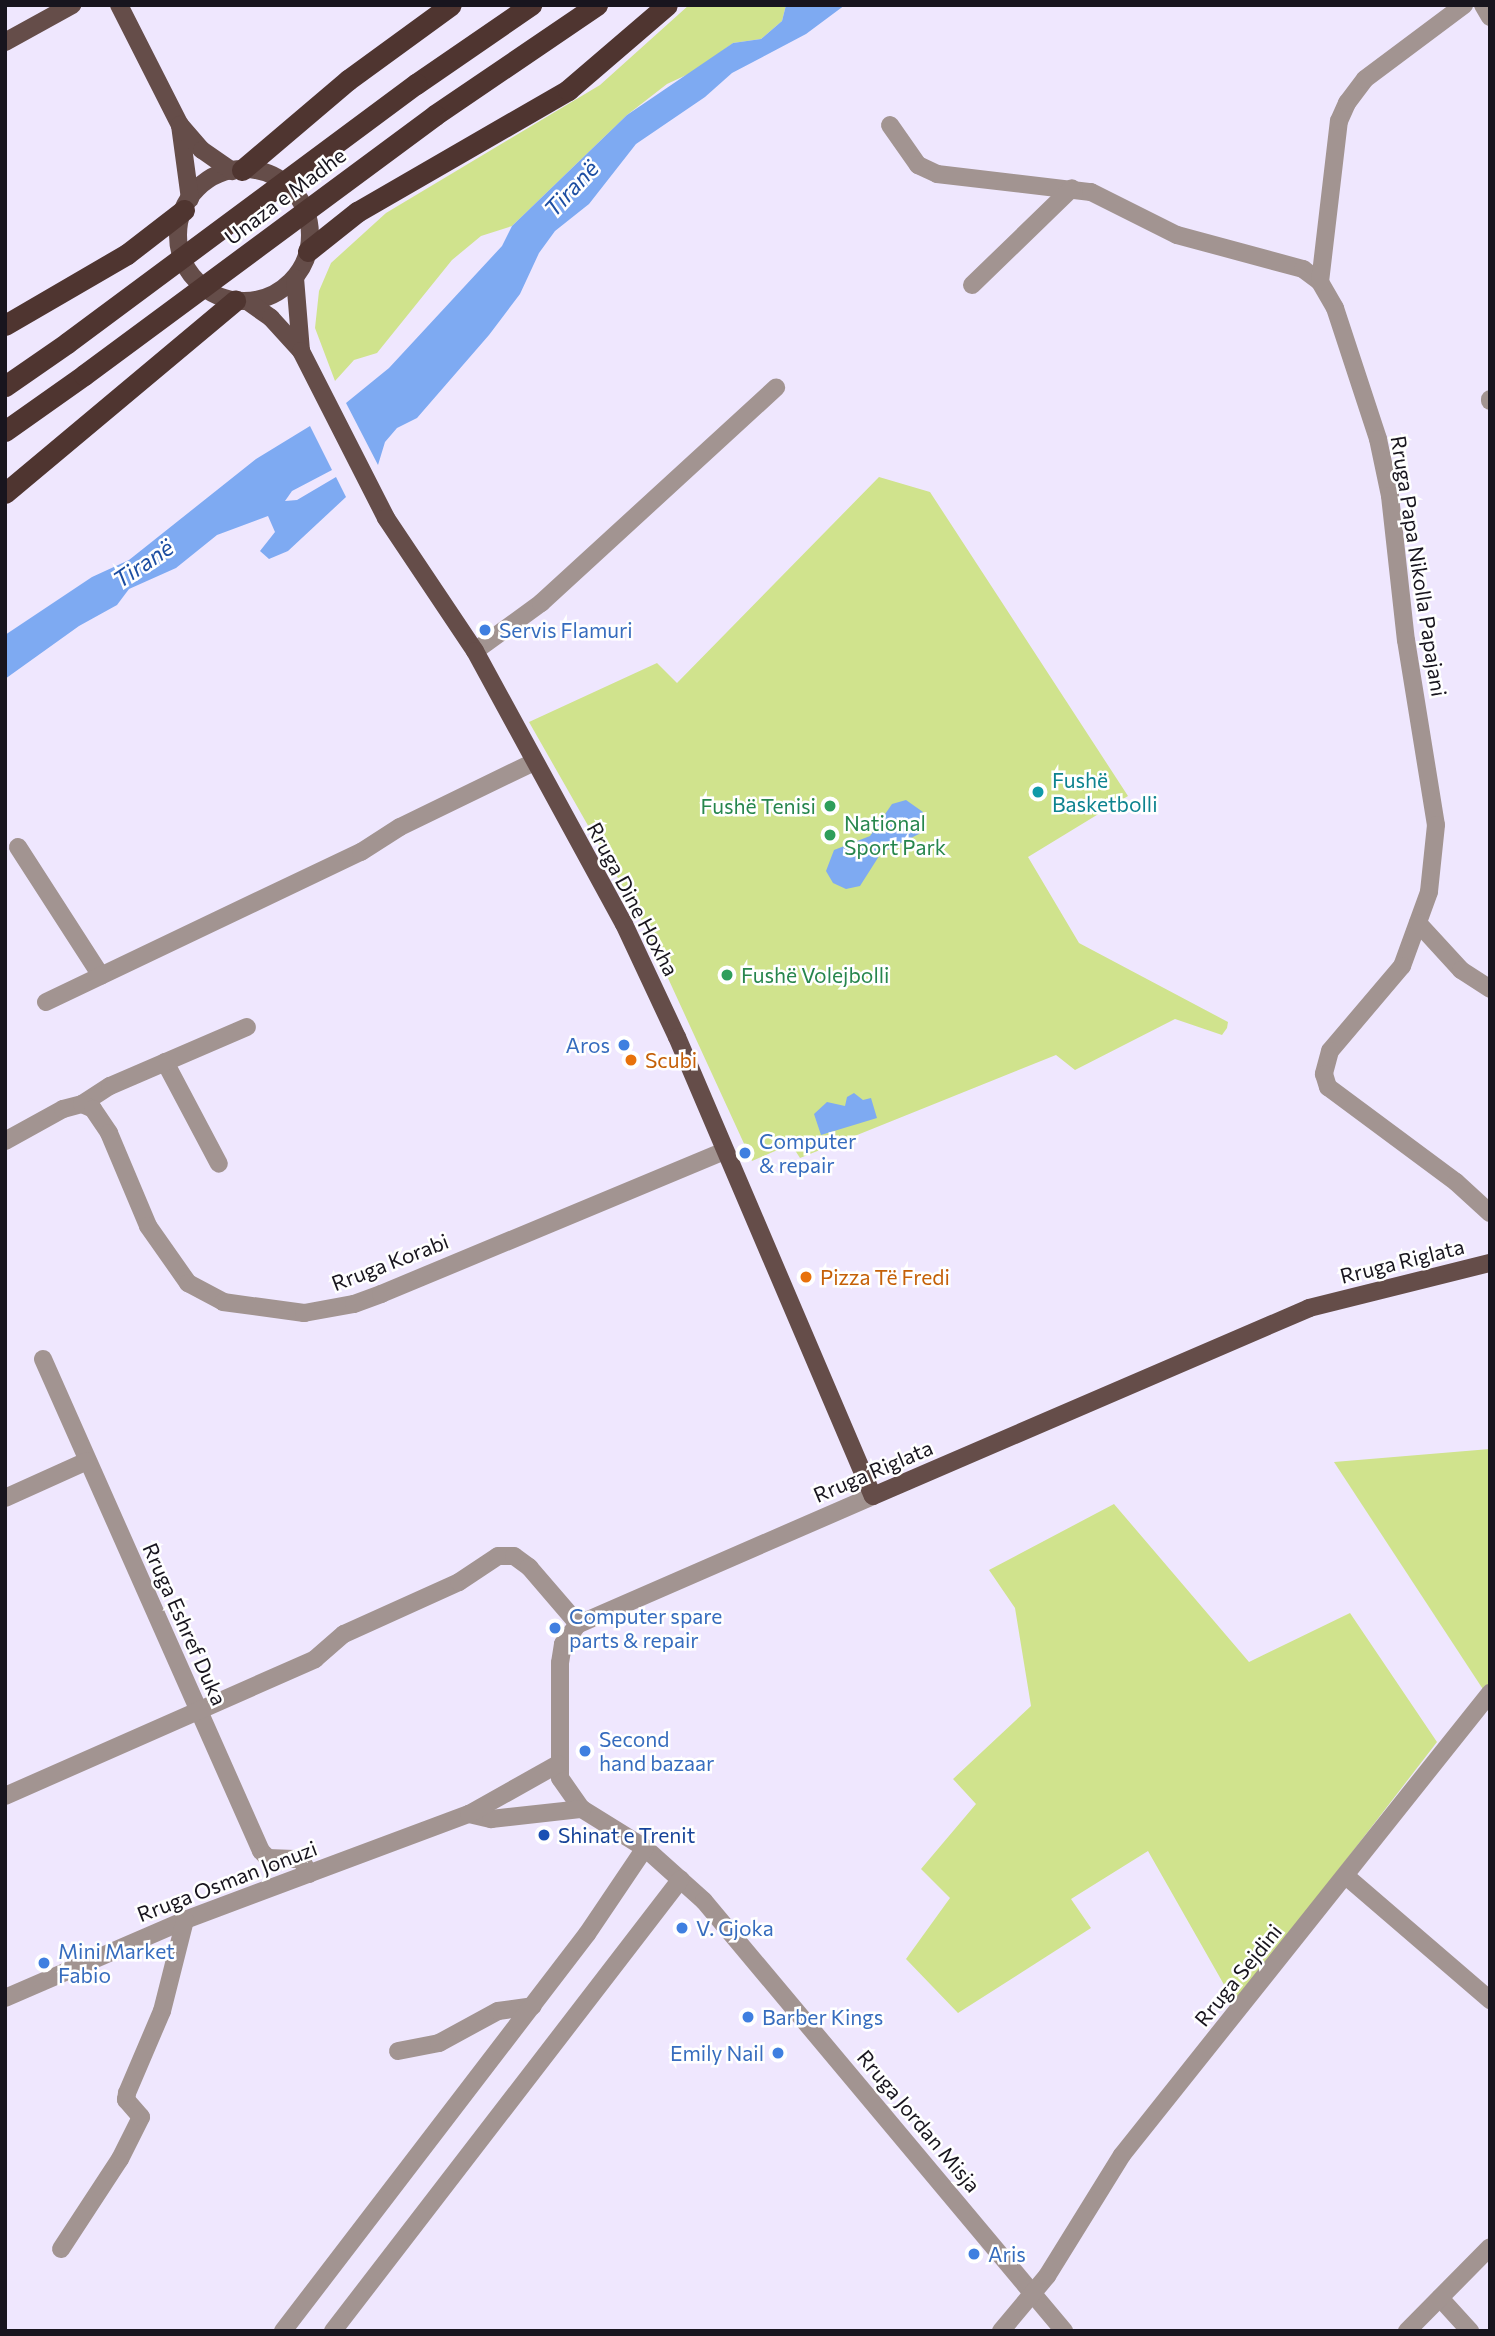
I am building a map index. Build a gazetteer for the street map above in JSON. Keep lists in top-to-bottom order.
{
  "streets": {
    "highway": ["Unaza e Madhe"],
    "main road": ["Rruga Dine Hoxha", "Rruga Riglata"],
    "street": [
      "Rruga Papa Nikolla Papajani",
      "Rruga Korabi",
      "Rruga Eshref Duka",
      "Rruga Osman Jonuzi",
      "Rruga Sejdini",
      "Rruga Jordan Misja"
    ]
  },
  "crossings": [
    ["Rruga Dine Hoxha", "Rruga Riglata"],
    ["Rruga Dine Hoxha", "Rruga Korabi"],
    ["Rruga Eshref Duka", "Rruga Osman Jonuzi"],
    ["Rruga Sejdini", "Rruga Jordan Misja"]
  ],
  "water": ["Tiranë"],
  "places": [
    "Servis Flamuri",
    "Fushë Basketbolli",
    "Fushë Tenisi",
    "National Sport Park",
    "Fushë Volejbolli",
    "Aros",
    "Scubi",
    "Computer & repair",
    "Pizza Të Fredi",
    "Computer spare parts & repair",
    "Second hand bazaar",
    "Shinat e Trenit",
    "V. Gjoka",
    "Mini Market Fabio",
    "Barber Kings",
    "Emily Nail",
    "Aris"
  ]
}
